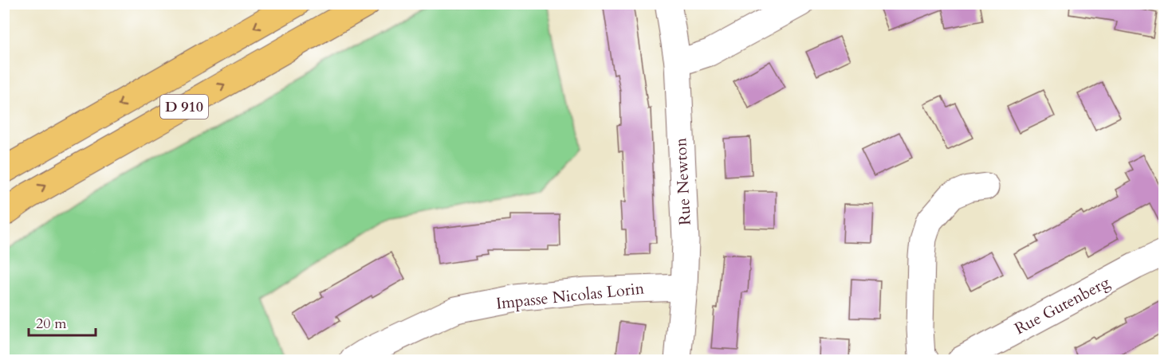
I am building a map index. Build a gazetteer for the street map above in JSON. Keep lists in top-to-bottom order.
{
  "streets": {
    "main road": ["D 910"],
    "street": ["Rue Newton", "Impasse Nicolas Lorin", "Rue Gutenberg"]
  },
  "crossings": [
    ["Rue Newton", "Impasse Nicolas Lorin"]
  ],
  "scale_bar": "20 m"
}
